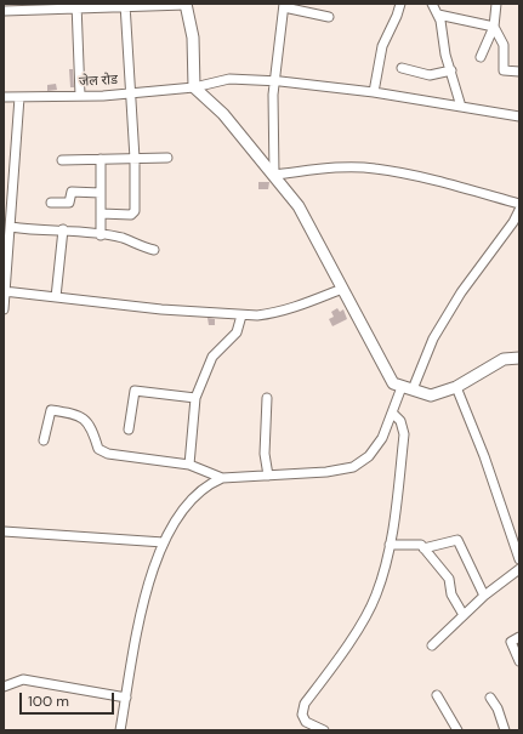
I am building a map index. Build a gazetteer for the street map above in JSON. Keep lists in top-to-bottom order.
{
  "streets": {
    "street": ["जेल रोड"]
  },
  "scale_bar": "100 m"
}
